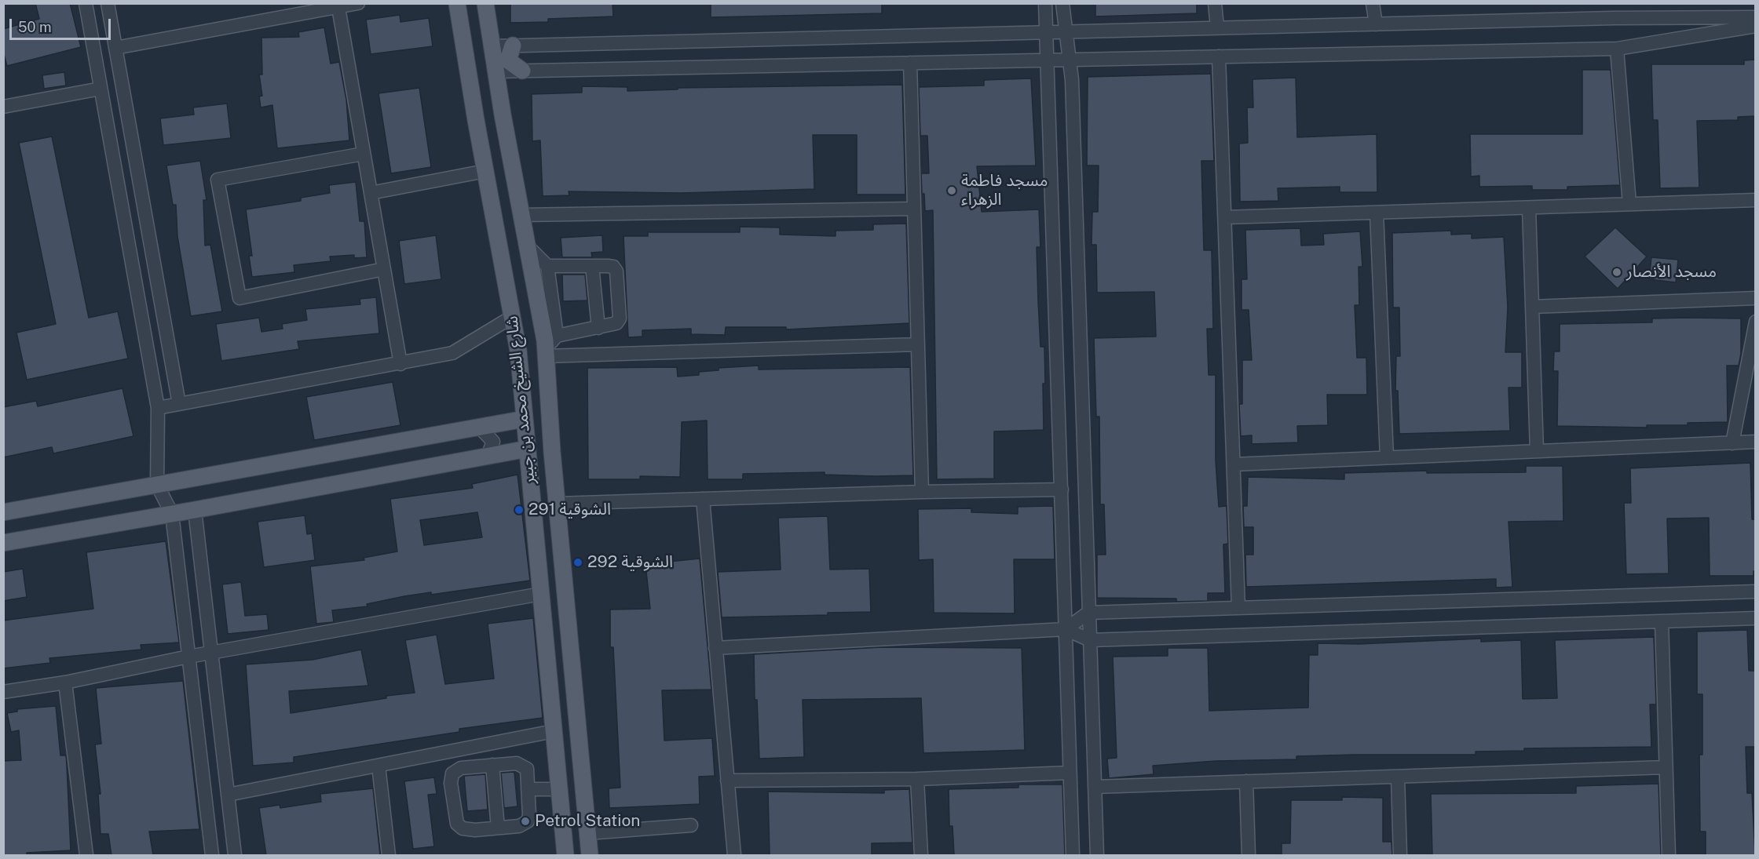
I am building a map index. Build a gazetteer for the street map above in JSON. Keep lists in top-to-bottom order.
{
  "streets": {
    "main road": ["شارع الشيخ محمد بن جبير"]
  },
  "places": [
    "مسجد فاطمة الزهراء",
    "مسجد الأنصار",
    "الشوقية 291",
    "الشوقية 292",
    "Petrol Station"
  ],
  "scale_bar": "50 m"
}
